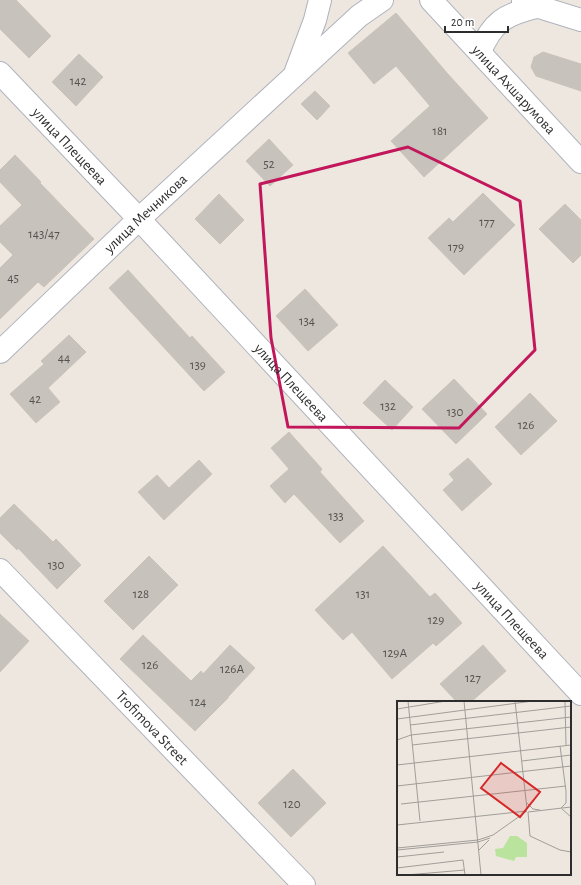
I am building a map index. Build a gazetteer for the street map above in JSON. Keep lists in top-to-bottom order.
{
  "streets": {
    "street": [
      "улица Ахшарумова",
      "улица Плещеева",
      "улица Мечникова",
      "Trofimova Street"
    ]
  },
  "crossings": [
    ["улица Плещеева", "улица Мечникова"]
  ],
  "house_numbers": [
    "142",
    "181",
    "52",
    "177",
    "143/47",
    "179",
    "45",
    "134",
    "44",
    "139",
    "42",
    "132",
    "130",
    "126",
    "133",
    "130",
    "128",
    "131",
    "129",
    "129А",
    "126",
    "126А",
    "127",
    "124",
    "120"
  ],
  "scale_bar": "20 m"
}
